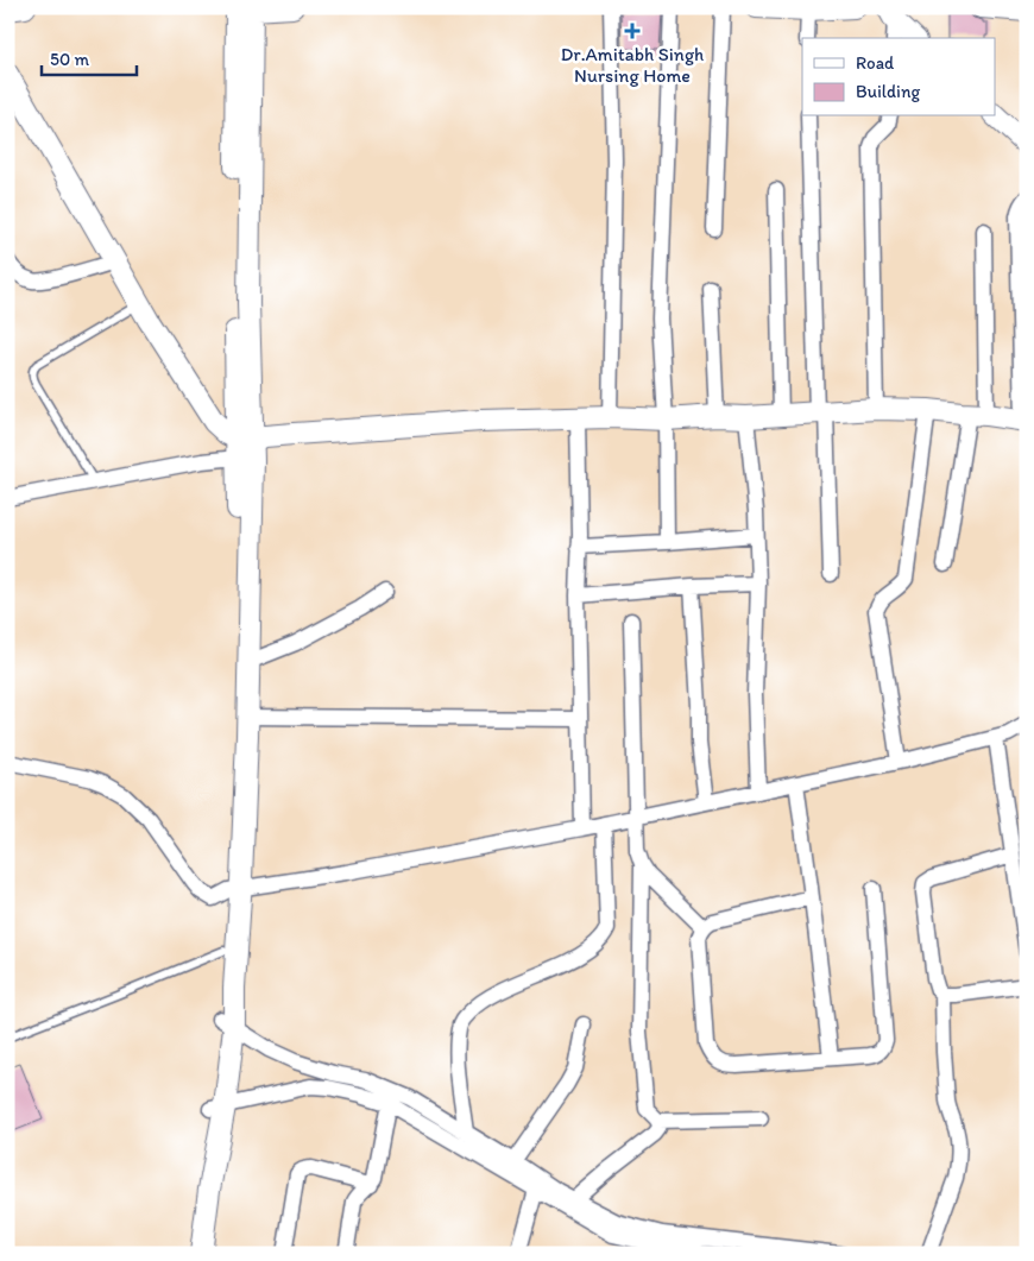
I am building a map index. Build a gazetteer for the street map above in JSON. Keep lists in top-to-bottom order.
{
  "places": {
    "health": ["Dr.Amitabh Singh Nursing Home"]
  },
  "legend": ["Road", "Building"],
  "scale_bar": "50 m"
}
